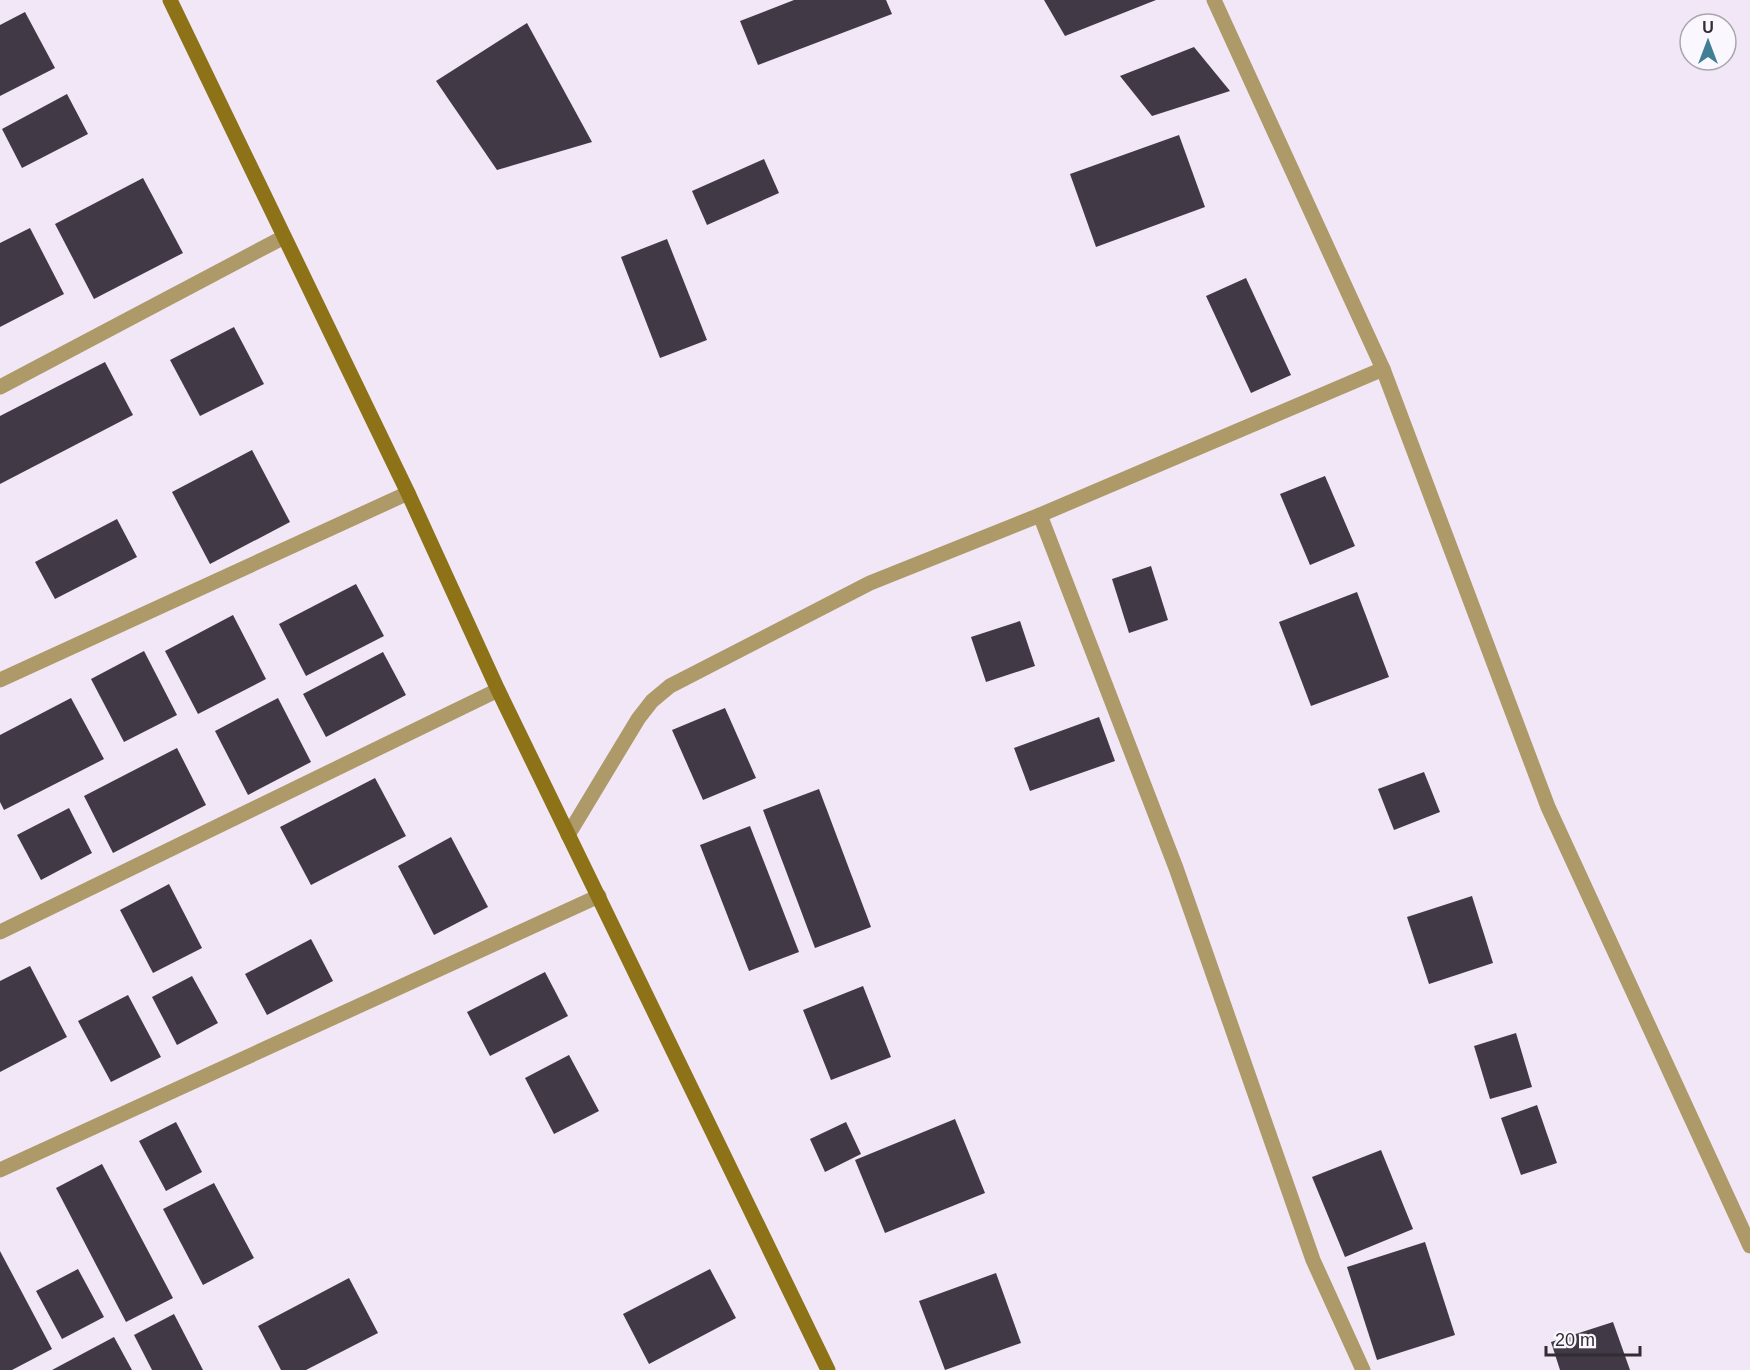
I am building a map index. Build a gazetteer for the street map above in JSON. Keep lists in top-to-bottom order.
{
  "scale_bar": "20 m",
  "north": "top"
}
